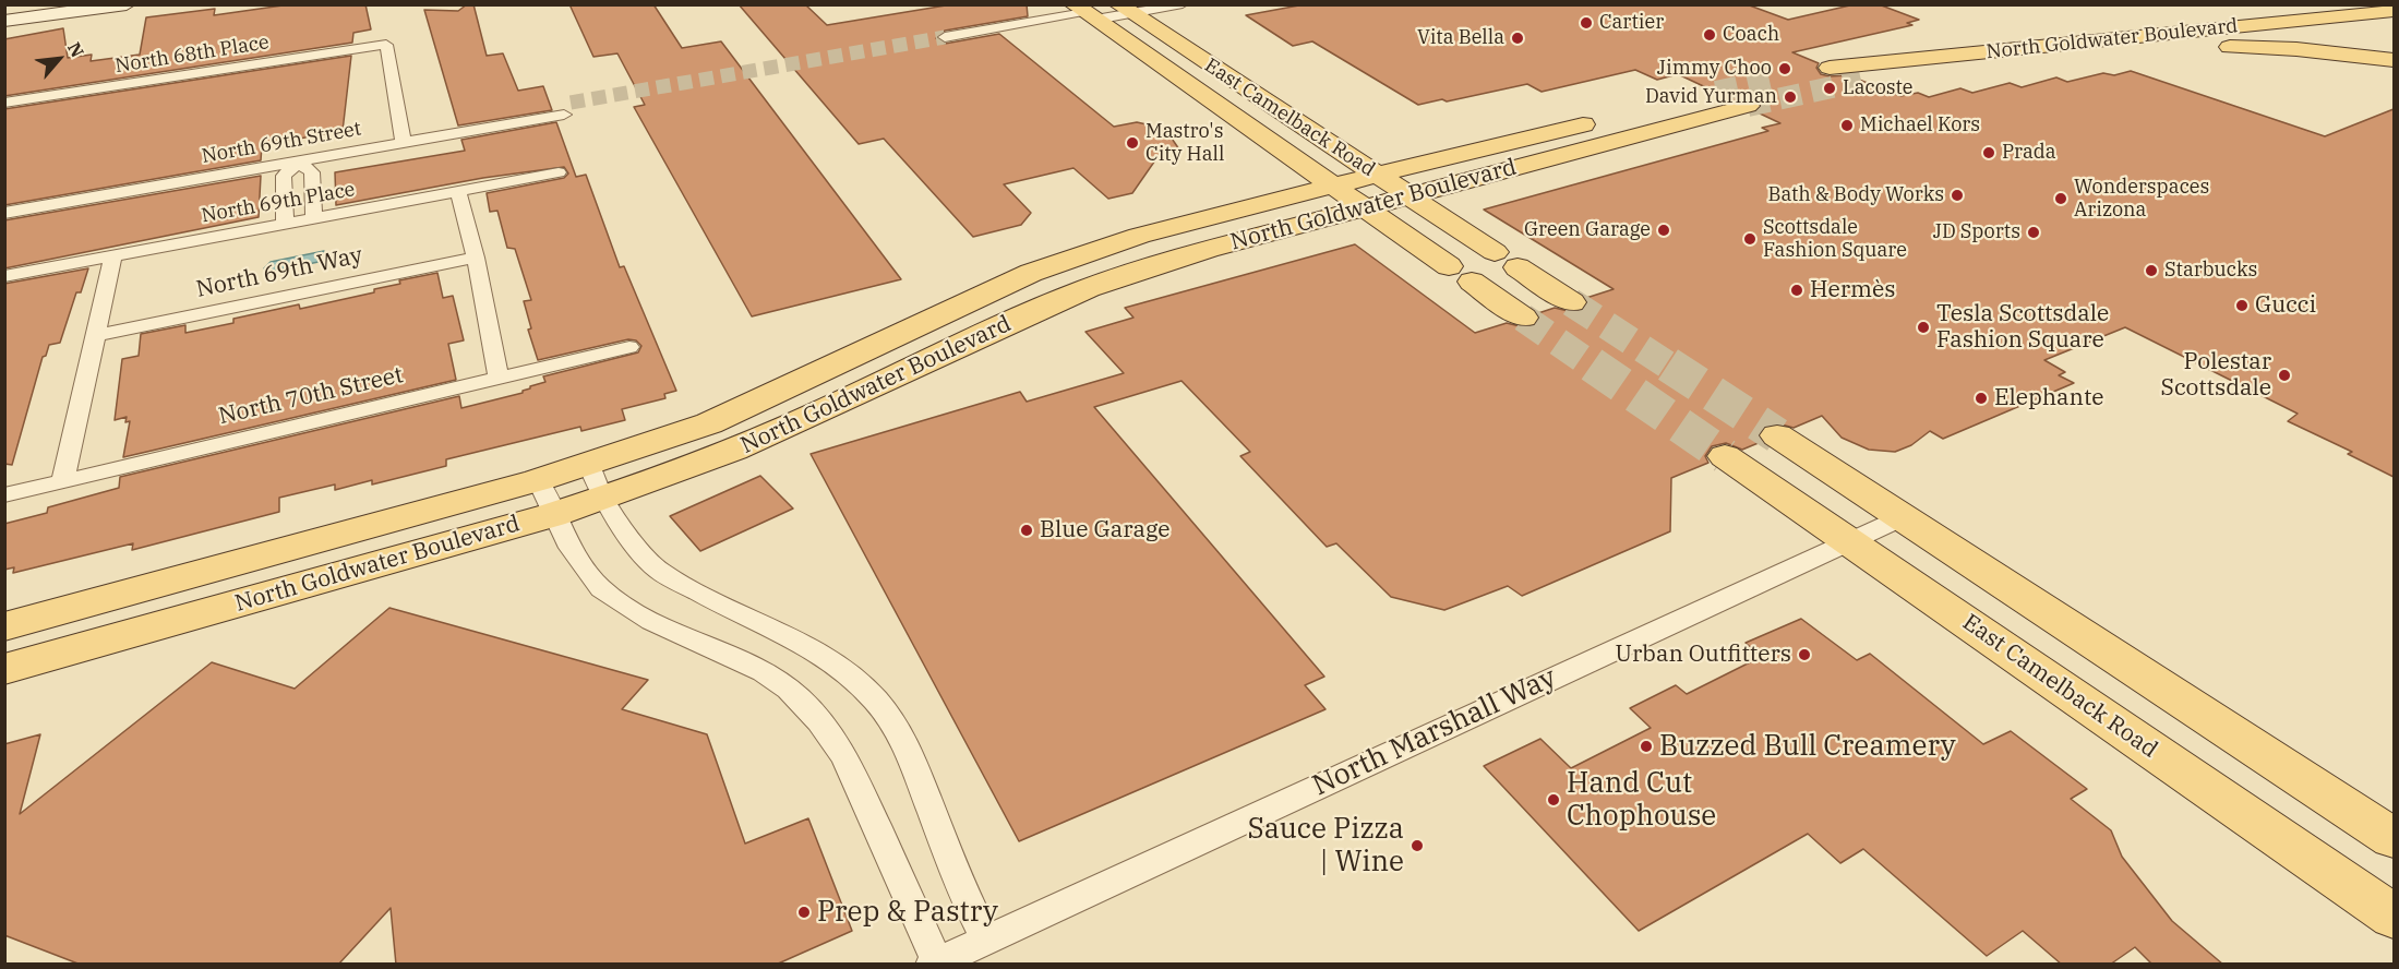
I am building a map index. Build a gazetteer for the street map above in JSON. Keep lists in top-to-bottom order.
{
  "streets": {
    "main road": ["North Goldwater Boulevard", "East Camelback Road"],
    "street": [
      "North 68th Place",
      "North 69th Street",
      "North 69th Place",
      "North 69th Way",
      "North 70th Street",
      "North Marshall Way"
    ]
  },
  "crossings": [
    ["North Goldwater Boulevard", "East Camelback Road"],
    ["North 68th Place", "North 69th Street"],
    ["East Camelback Road", "North Marshall Way"]
  ],
  "places": [
    "Cartier",
    "Coach",
    "Vita Bella",
    "Jimmy Choo",
    "Lacoste",
    "David Yurman",
    "Michael Kors",
    "Mastro's City Hall",
    "Prada",
    "Bath & Body Works",
    "Wonderspaces Arizona",
    "Green Garage",
    "JD Sports",
    "Scottsdale Fashion Square",
    "Starbucks",
    "Hermès",
    "Gucci",
    "Tesla Scottsdale Fashion Square",
    "Polestar Scottsdale",
    "Elephante",
    "Blue Garage",
    "Urban Outfitters",
    "Buzzed Bull Creamery",
    "Hand Cut Chophouse",
    "Sauce Pizza | Wine",
    "Prep & Pastry"
  ],
  "north": "top right"
}
